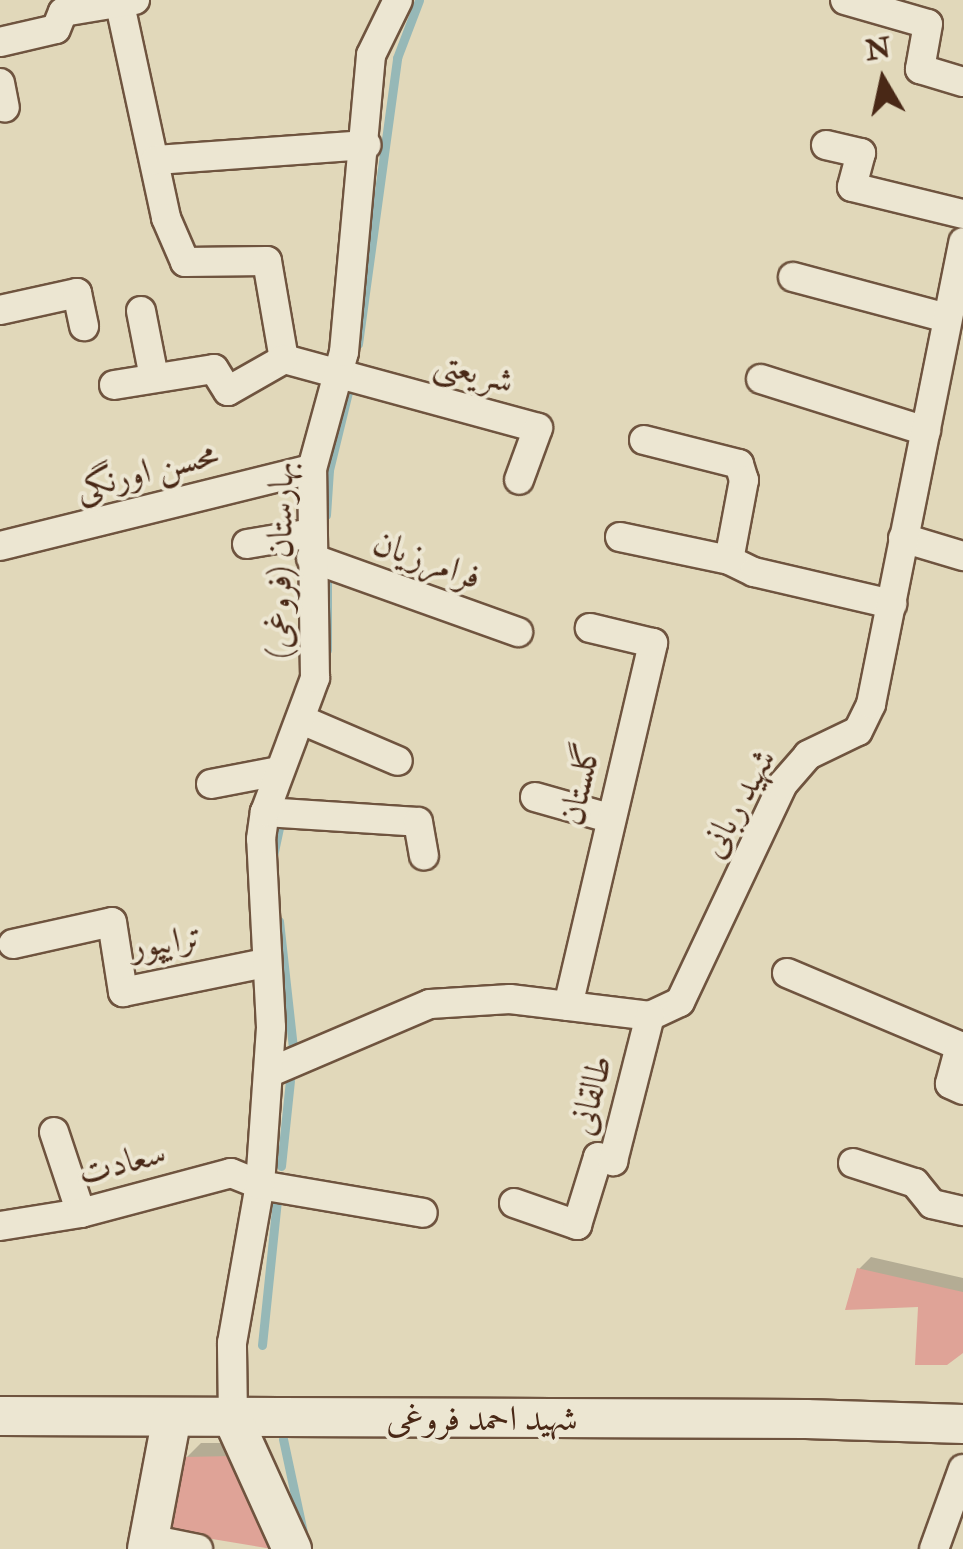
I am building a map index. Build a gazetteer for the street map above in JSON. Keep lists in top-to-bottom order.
{
  "streets": {
    "main road": ["شهید احمد فروغی"],
    "street": [
      "شریعتی",
      "محسن اورنگی",
      "بهارستان (فروغی)",
      "فرامرزیان",
      "گلستان",
      "شهید ربانی",
      "ترایپور",
      "طالقانی",
      "سعادت"
    ]
  },
  "crossings": [
    ["شریعتی", "بهارستان (فروغی)"],
    ["محسن اورنگی", "بهارستان (فروغی)"],
    ["بهارستان (فروغی)", "فرامرزیان"],
    ["بهارستان (فروغی)", "ترایپور"],
    ["بهارستان (فروغی)", "سعادت"],
    ["بهارستان (فروغی)", "شهید احمد فروغی"],
    ["شهید ربانی", "طالقانی"]
  ],
  "north": "top"
}
